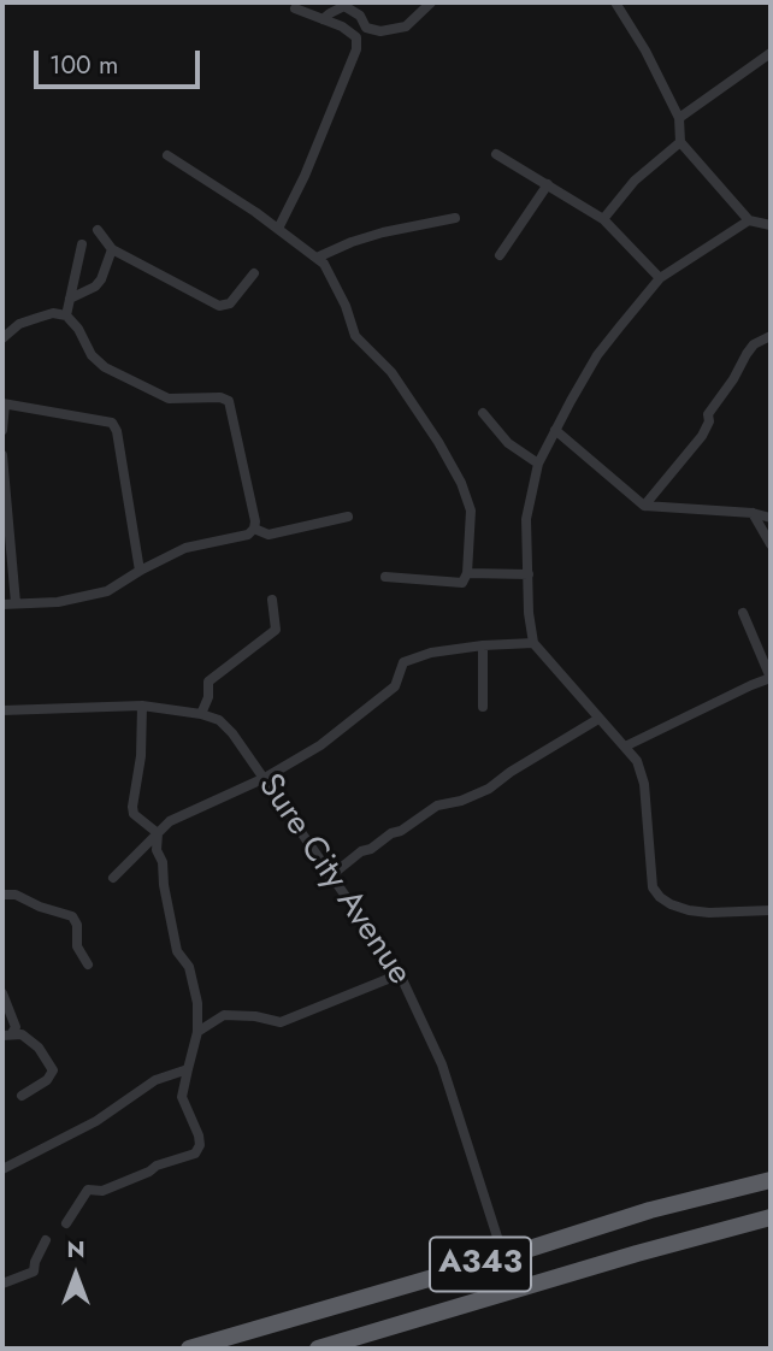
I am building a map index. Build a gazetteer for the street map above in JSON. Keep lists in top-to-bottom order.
{
  "streets": {
    "highway": ["A343"],
    "street": ["Sure City Avenue"]
  },
  "crossings": [
    ["Sure City Avenue", "A343"]
  ],
  "scale_bar": "100 m",
  "north": "top"
}
